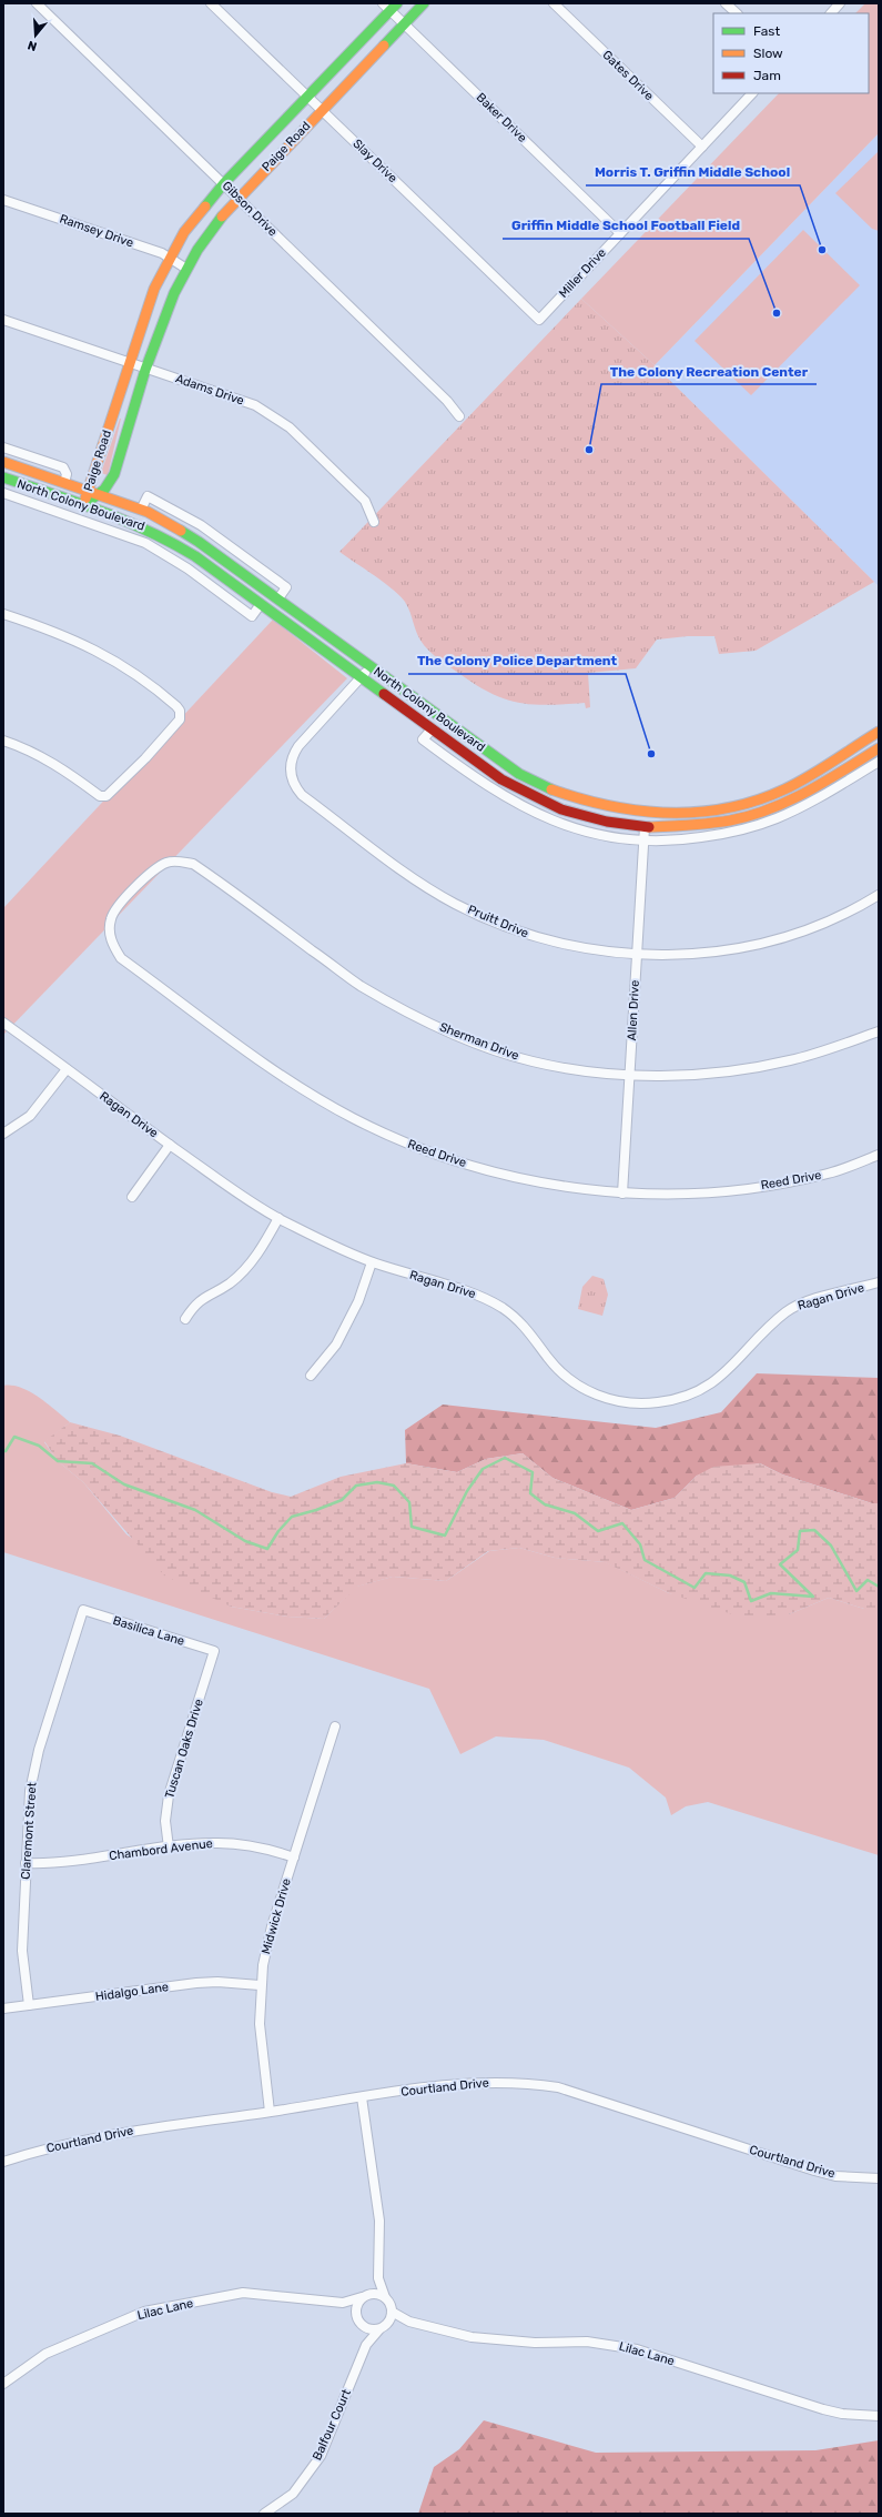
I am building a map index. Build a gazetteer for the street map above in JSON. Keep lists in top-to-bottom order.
{
  "streets": {
    "main road": ["Paige Road", "North Colony Boulevard"],
    "street": [
      "Gates Drive",
      "Baker Drive",
      "Slay Drive",
      "Gibson Drive",
      "Ramsey Drive",
      "Miller Drive",
      "Adams Drive",
      "Pruitt Drive",
      "Allen Drive",
      "Sherman Drive",
      "Ragan Drive",
      "Reed Drive",
      "Basilica Lane",
      "Tuscan Oaks Drive",
      "Claremont Street",
      "Chambord Avenue",
      "Midwick Drive",
      "Hidalgo Lane",
      "Courtland Drive",
      "Lilac Lane",
      "Balfour Court"
    ]
  },
  "crossings": [
    ["Gates Drive", "Miller Drive"],
    ["Baker Drive", "Paige Road"],
    ["Baker Drive", "Miller Drive"],
    ["Paige Road", "Slay Drive"],
    ["Paige Road", "Gibson Drive"],
    ["Paige Road", "Ramsey Drive"],
    ["Paige Road", "Adams Drive"],
    ["Paige Road", "North Colony Boulevard"],
    ["Slay Drive", "Miller Drive"],
    ["North Colony Boulevard", "Pruitt Drive"],
    ["North Colony Boulevard", "Allen Drive"],
    ["Pruitt Drive", "Allen Drive"],
    ["Allen Drive", "Sherman Drive"],
    ["Allen Drive", "Reed Drive"],
    ["Sherman Drive", "Reed Drive"],
    ["Basilica Lane", "Tuscan Oaks Drive"],
    ["Basilica Lane", "Claremont Street"],
    ["Tuscan Oaks Drive", "Chambord Avenue"],
    ["Claremont Street", "Chambord Avenue"],
    ["Claremont Street", "Hidalgo Lane"],
    ["Chambord Avenue", "Midwick Drive"],
    ["Midwick Drive", "Hidalgo Lane"],
    ["Midwick Drive", "Courtland Drive"],
    ["Lilac Lane", "Balfour Court"]
  ],
  "places": [
    "Morris T. Griffin Middle School",
    "Griffin Middle School Football Field",
    "The Colony Recreation Center",
    "The Colony Police Department"
  ],
  "legend": ["Fast", "Slow", "Jam"],
  "north": "bottom"
}
